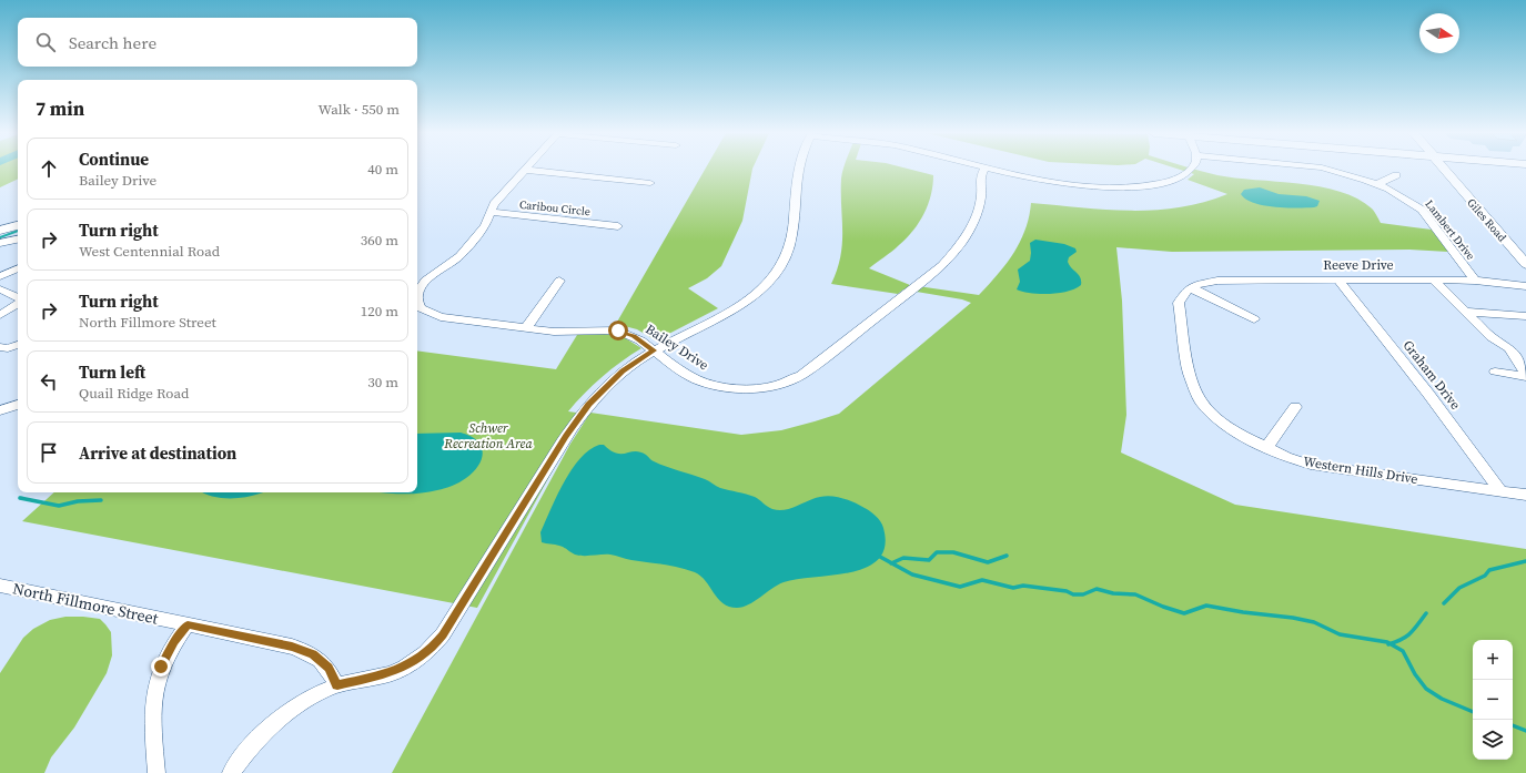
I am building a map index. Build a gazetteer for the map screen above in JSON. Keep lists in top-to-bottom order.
{
  "streets": {
    "main road": ["Giles Road"],
    "street": [
      "Caribou Circle",
      "Lambert Drive",
      "Reeve Drive",
      "Bailey Drive",
      "Graham Drive",
      "Western Hills Drive",
      "North Fillmore Street"
    ]
  },
  "crossings": [
    ["Lambert Drive", "Reeve Drive"],
    ["Reeve Drive", "Graham Drive"],
    ["Reeve Drive", "Western Hills Drive"],
    ["Graham Drive", "Western Hills Drive"]
  ],
  "parks": ["Schwer Recreation Area"],
  "north": "right",
  "page": {
    "search": "Search here",
    "heading": ["7 min", "Walk · 550 m"],
    "list": [
      ["Continue", "Bailey Drive", "40 m"],
      ["Turn right", "West Centennial Road", "360 m"],
      ["Turn right", "North Fillmore Street", "120 m"],
      ["Turn left", "Quail Ridge Road", "30 m"],
      "Arrive at destination"
    ],
    "map_buttons": ["+", "−"]
  }
}
